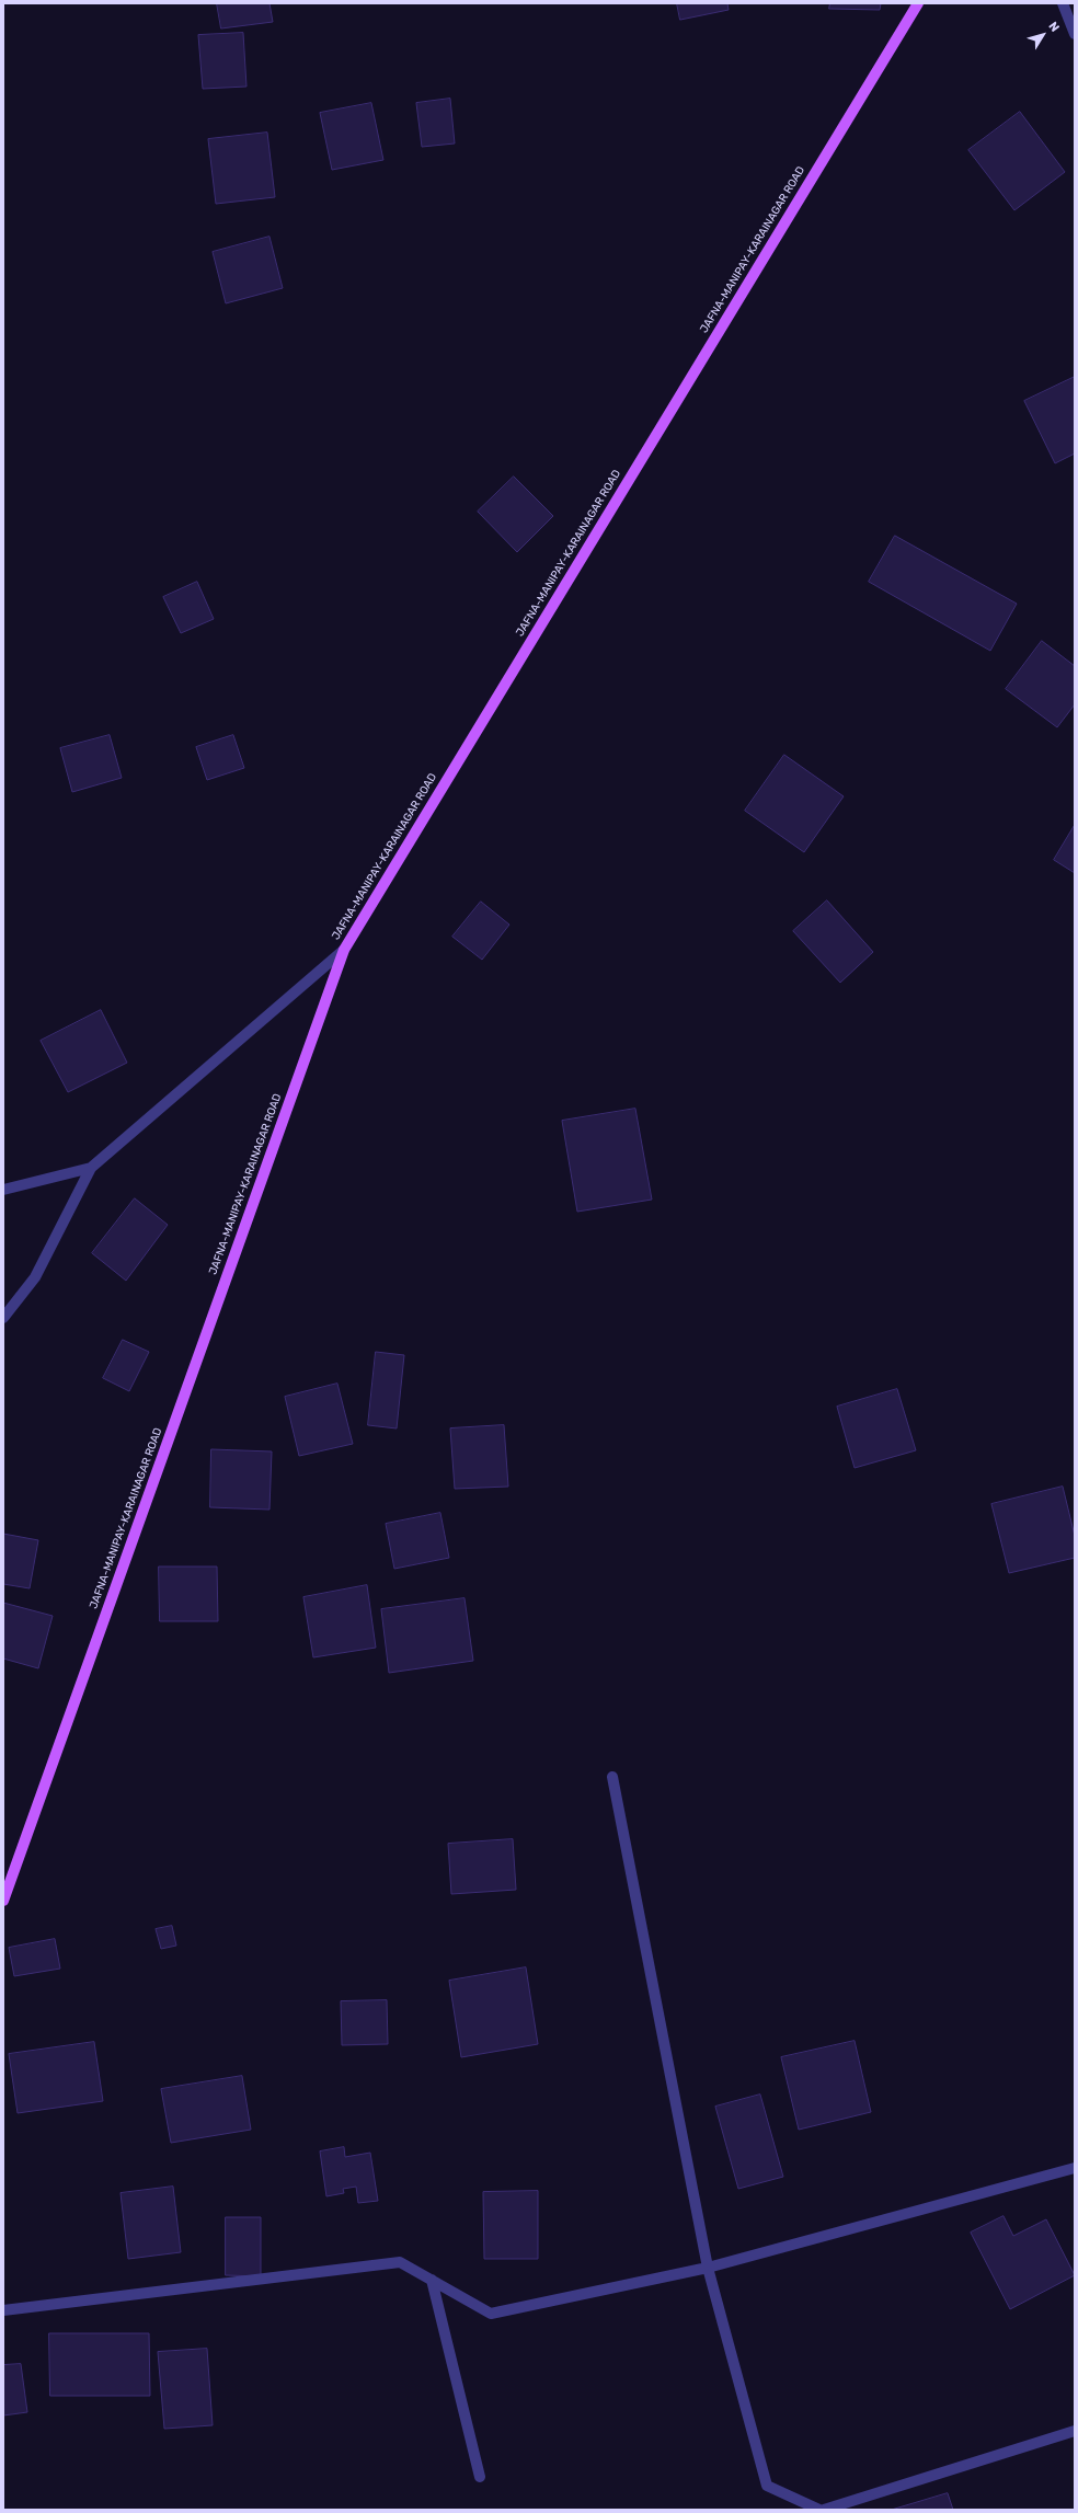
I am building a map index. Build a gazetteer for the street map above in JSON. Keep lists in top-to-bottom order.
{
  "streets": {
    "main road": ["JAFNA-MANIPAY-KARAINAGAR ROAD"]
  },
  "north": "top right"
}
